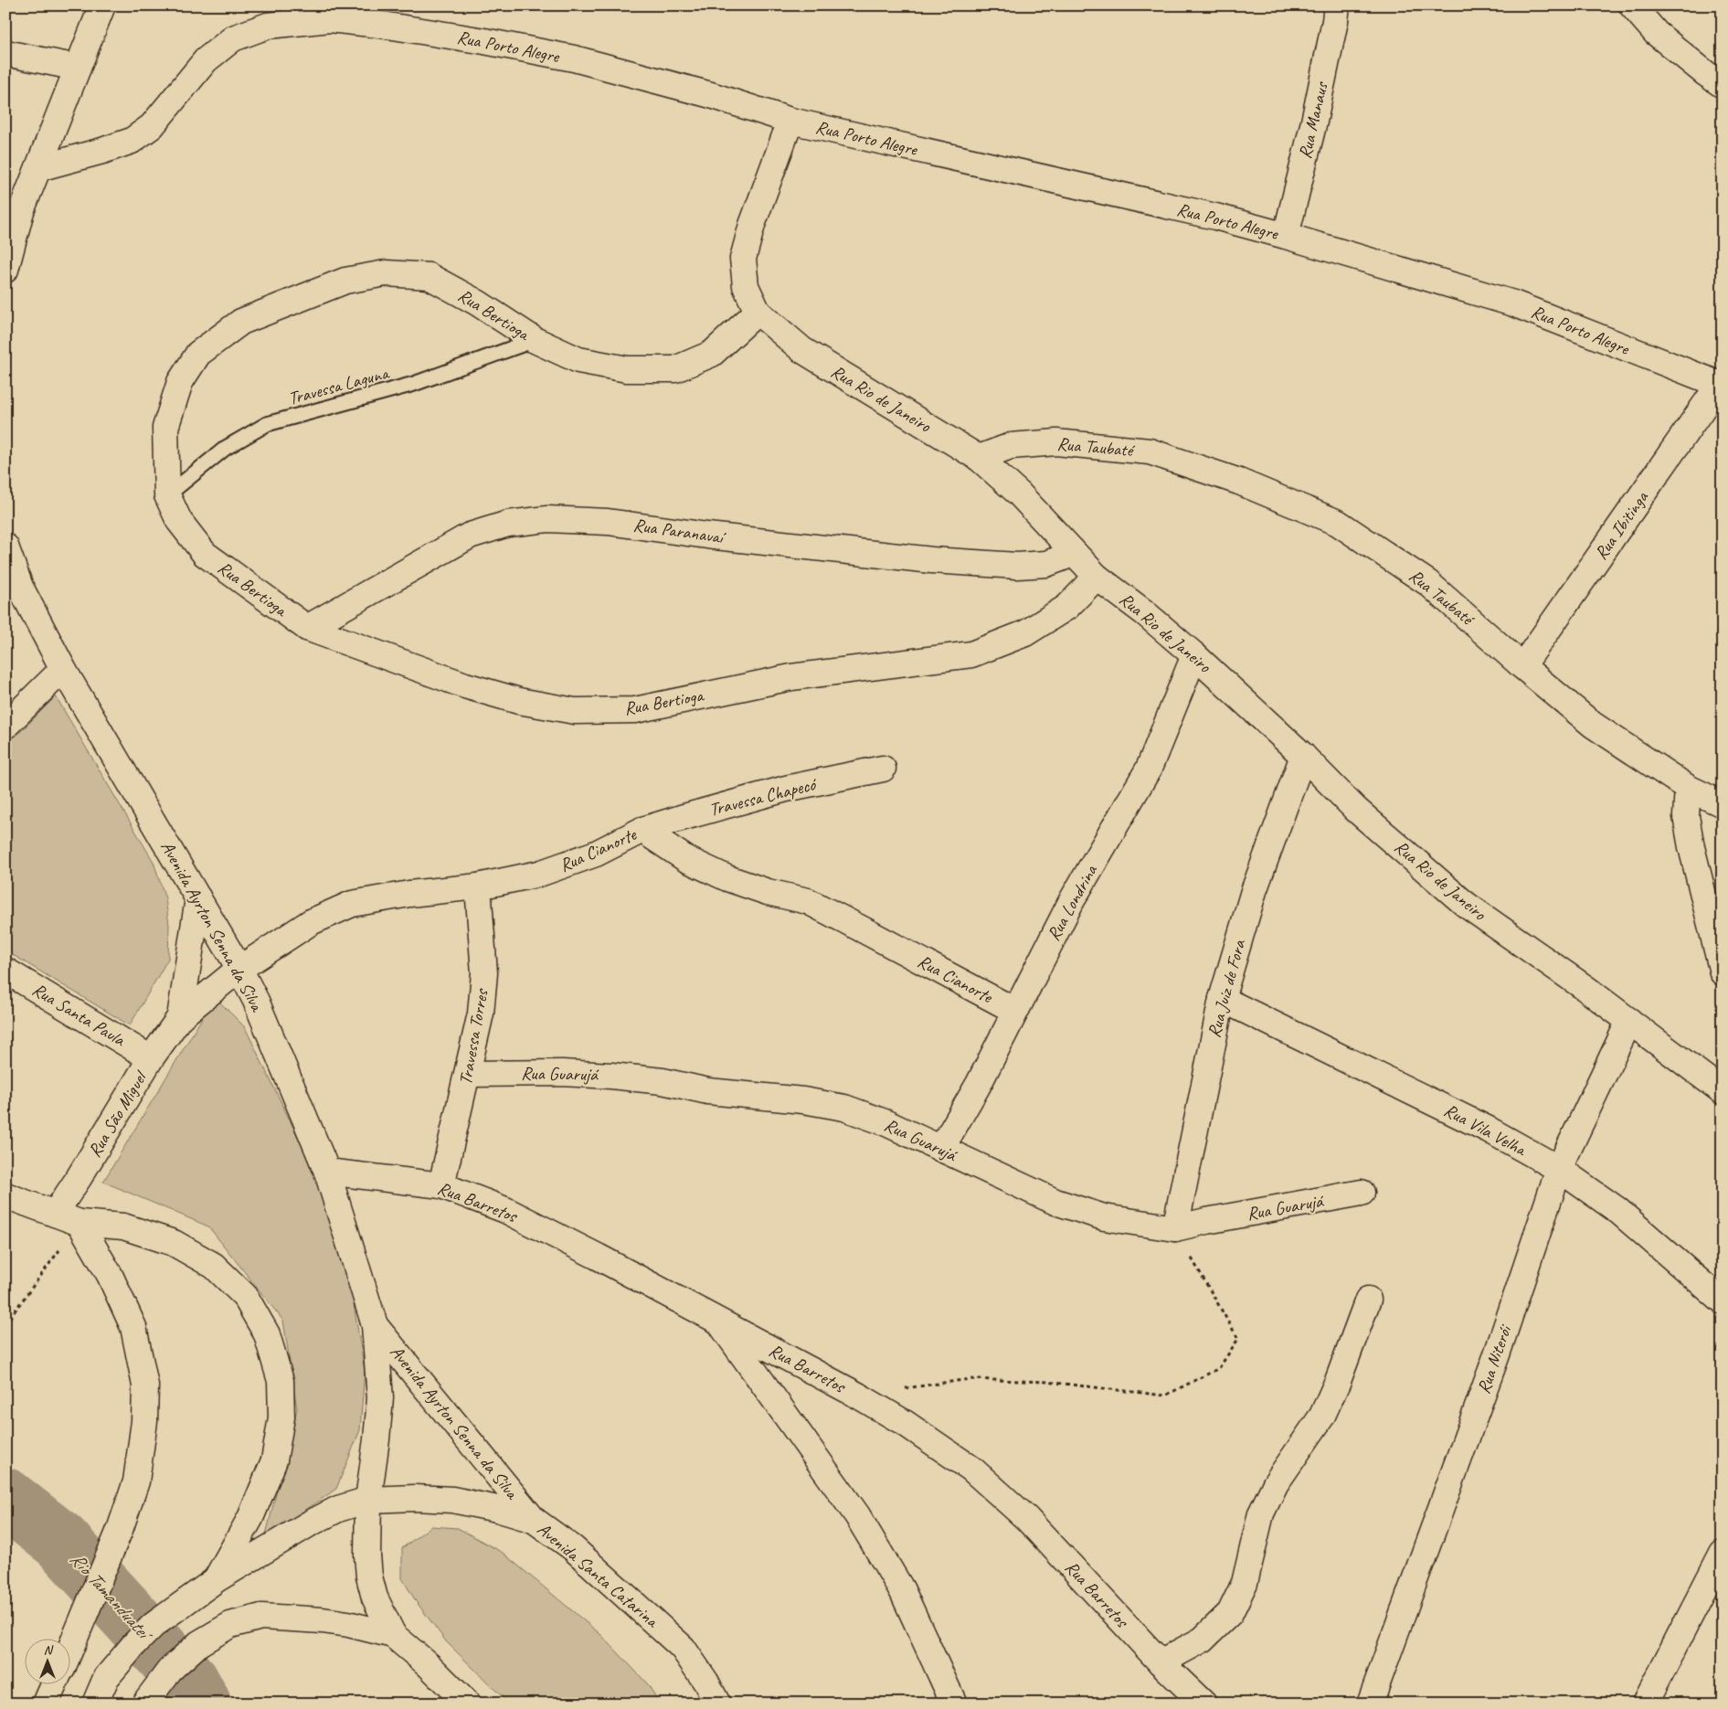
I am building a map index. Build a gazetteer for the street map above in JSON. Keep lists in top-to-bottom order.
{
  "streets": {
    "street": [
      "Rua Porto Alegre",
      "Rua Manaus",
      "Rua Bertioga",
      "Rua Rio de Janeiro",
      "Rua Taubaté",
      "Rua Ibitinga",
      "Rua Paranavaí",
      "Travessa Chapecó",
      "Rua Cianorte",
      "Rua Londrina",
      "Avenida Ayrton Senna da Silva",
      "Rua Juiz de Fora",
      "Rua Santa Paula",
      "Travessa Torres",
      "Rua Guarujá",
      "Rua São Miguel",
      "Rua Vila Velha",
      "Rua Barretos",
      "Rua Niterói",
      "Avenida Santa Catarina"
    ],
    "lane": ["Travessa Laguna"]
  },
  "crossings": [
    ["Rua Porto Alegre", "Rua Manaus"],
    ["Rua Porto Alegre", "Rua Rio de Janeiro"],
    ["Rua Porto Alegre", "Rua Ibitinga"],
    ["Rua Bertioga", "Travessa Laguna"],
    ["Rua Bertioga", "Rua Rio de Janeiro"],
    ["Rua Bertioga", "Rua Paranavaí"],
    ["Rua Rio de Janeiro", "Rua Taubaté"],
    ["Rua Rio de Janeiro", "Rua Paranavaí"],
    ["Rua Rio de Janeiro", "Rua Londrina"],
    ["Rua Rio de Janeiro", "Rua Juiz de Fora"],
    ["Rua Rio de Janeiro", "Rua Niterói"],
    ["Rua Taubaté", "Rua Ibitinga"],
    ["Travessa Chapecó", "Rua Cianorte"],
    ["Rua Cianorte", "Rua Londrina"],
    ["Rua Cianorte", "Avenida Ayrton Senna da Silva"],
    ["Rua Cianorte", "Travessa Torres"],
    ["Rua Cianorte", "Rua São Miguel"],
    ["Rua Londrina", "Rua Guarujá"],
    ["Avenida Ayrton Senna da Silva", "Rua São Miguel"],
    ["Avenida Ayrton Senna da Silva", "Rua Barretos"],
    ["Avenida Ayrton Senna da Silva", "Avenida Santa Catarina"],
    ["Rua Juiz de Fora", "Rua Guarujá"],
    ["Rua Juiz de Fora", "Rua Vila Velha"],
    ["Rua Santa Paula", "Rua São Miguel"],
    ["Travessa Torres", "Rua Guarujá"],
    ["Travessa Torres", "Rua Barretos"],
    ["Rua São Miguel", "Avenida Santa Catarina"],
    ["Rua Vila Velha", "Rua Niterói"]
  ],
  "water": ["Rio Tamanduateí"],
  "north": "top"
}
